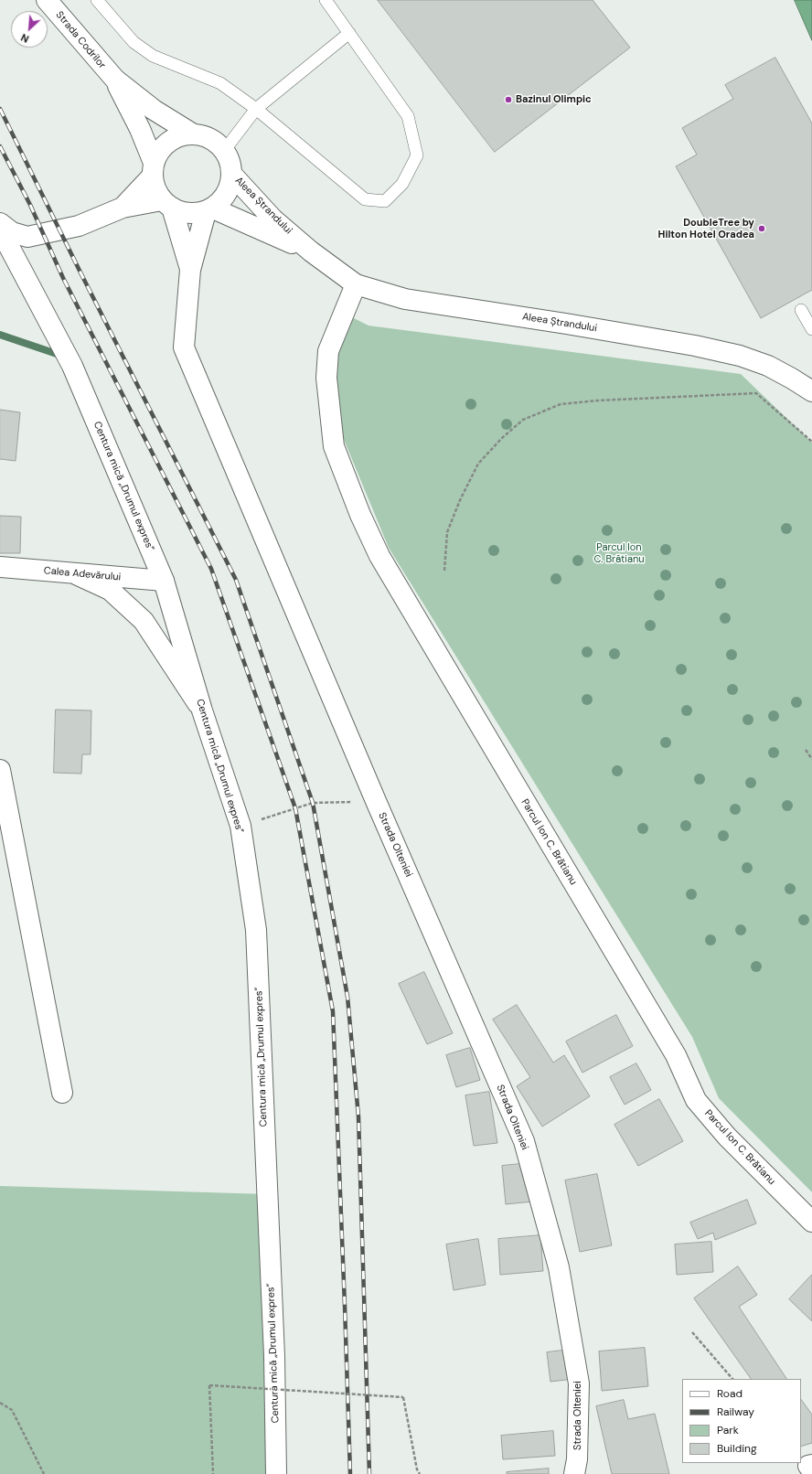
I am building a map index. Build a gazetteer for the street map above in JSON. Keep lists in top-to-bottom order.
{
  "streets": {
    "street": [
      "Strada Codrilor",
      "Aleea Ștrandului",
      "Centura mică „Drumul expres”",
      "Calea Adevărului",
      "Parcul Ion C. Brătianu",
      "Strada Olteniei"
    ]
  },
  "crossings": [
    ["Strada Codrilor", "Aleea Ștrandului"],
    ["Aleea Ștrandului", "Parcul Ion C. Brătianu"],
    ["Centura mică „Drumul expres”", "Calea Adevărului"]
  ],
  "parks": ["Parcul Ion C. Brătianu"],
  "places": ["Bazinul Olimpic", "DoubleTree by Hilton Hotel Oradea"],
  "legend": [
    "Road",
    "Railway",
    "Park",
    "Building"
  ],
  "north": "bottom left"
}
